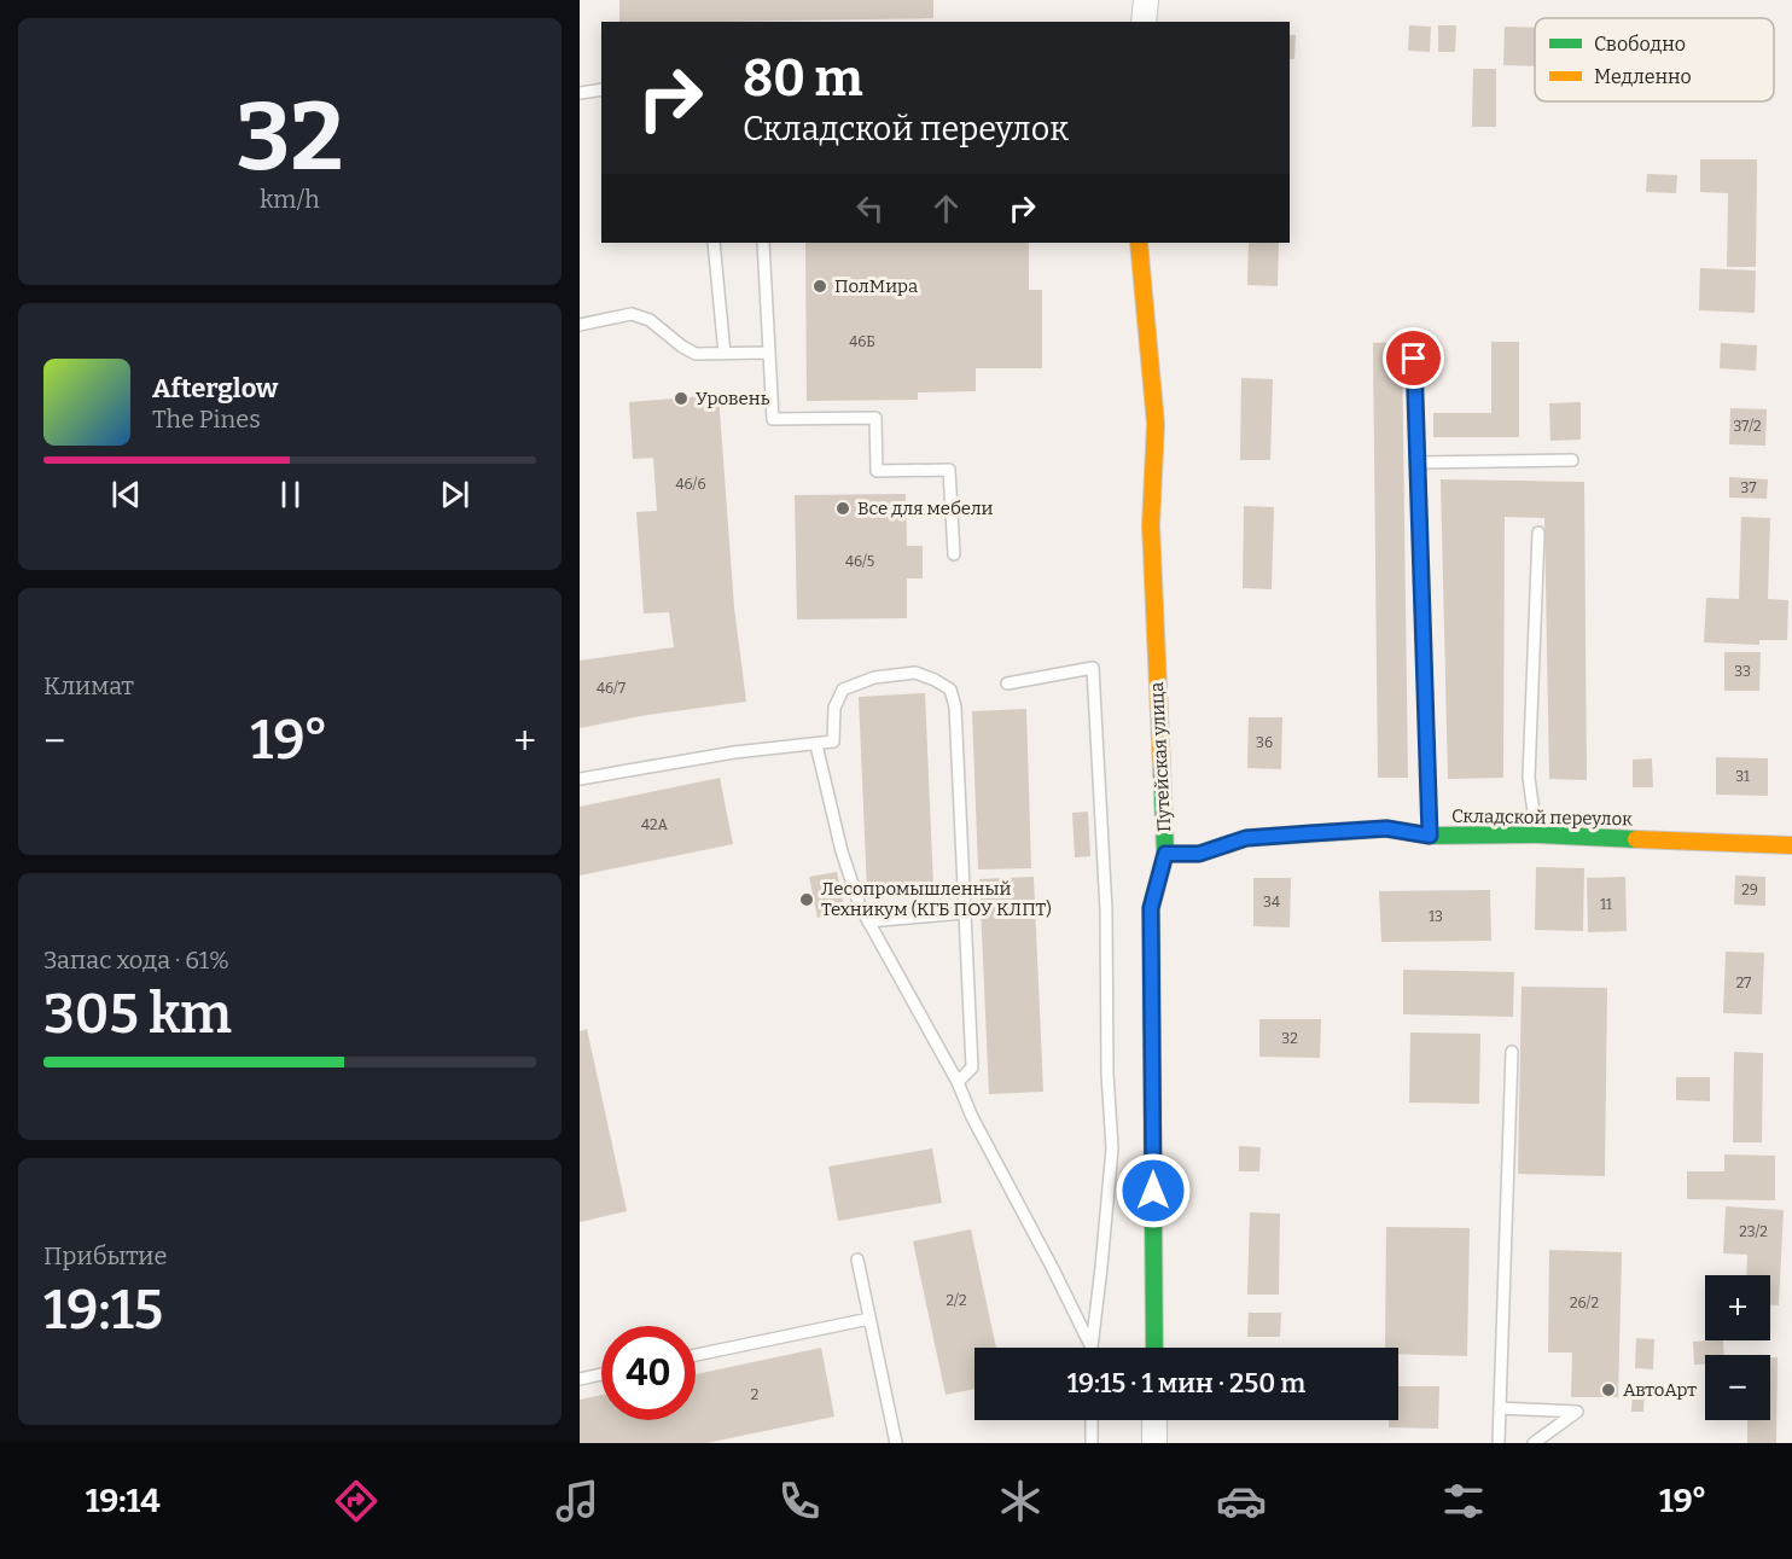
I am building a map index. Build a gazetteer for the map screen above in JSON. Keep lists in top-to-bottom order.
{
  "streets": {
    "street": ["Путейская улица", "Складской переулок"]
  },
  "crossings": [
    ["Путейская улица", "Складской переулок"]
  ],
  "places": [
    "ПолМира",
    "Уровень",
    "Все для мебели",
    "Лесопромышленный Техникум (КГБ ПОУ КЛПТ)",
    "АвтоАрт"
  ],
  "house_numbers": [
    "46Б",
    "37/2",
    "46/6",
    "37",
    "46/5",
    "33",
    "46/7",
    "36",
    "31",
    "42А",
    "29",
    "34",
    "11",
    "13",
    "27",
    "32",
    "23/2",
    "2/2",
    "26/2",
    "2"
  ],
  "legend": ["Свободно", "Медленно"],
  "page": {
    "tile": [
      ["32", "km/h"],
      "Климат",
      ["Запас хода · 61%", "305 km"],
      ["Прибытие", "19:15"]
    ],
    "turn": ["80 m", "Складской переулок"],
    "song": ["Afterglow", "The Pines"],
    "heat": ["−", "19°", "+"],
    "map_buttons": ["+", "−"],
    "limit": "40",
    "trip": "19:15 · 1 мин · 250 m",
    "tabs": ["19:14", "19°"]
  }
}
